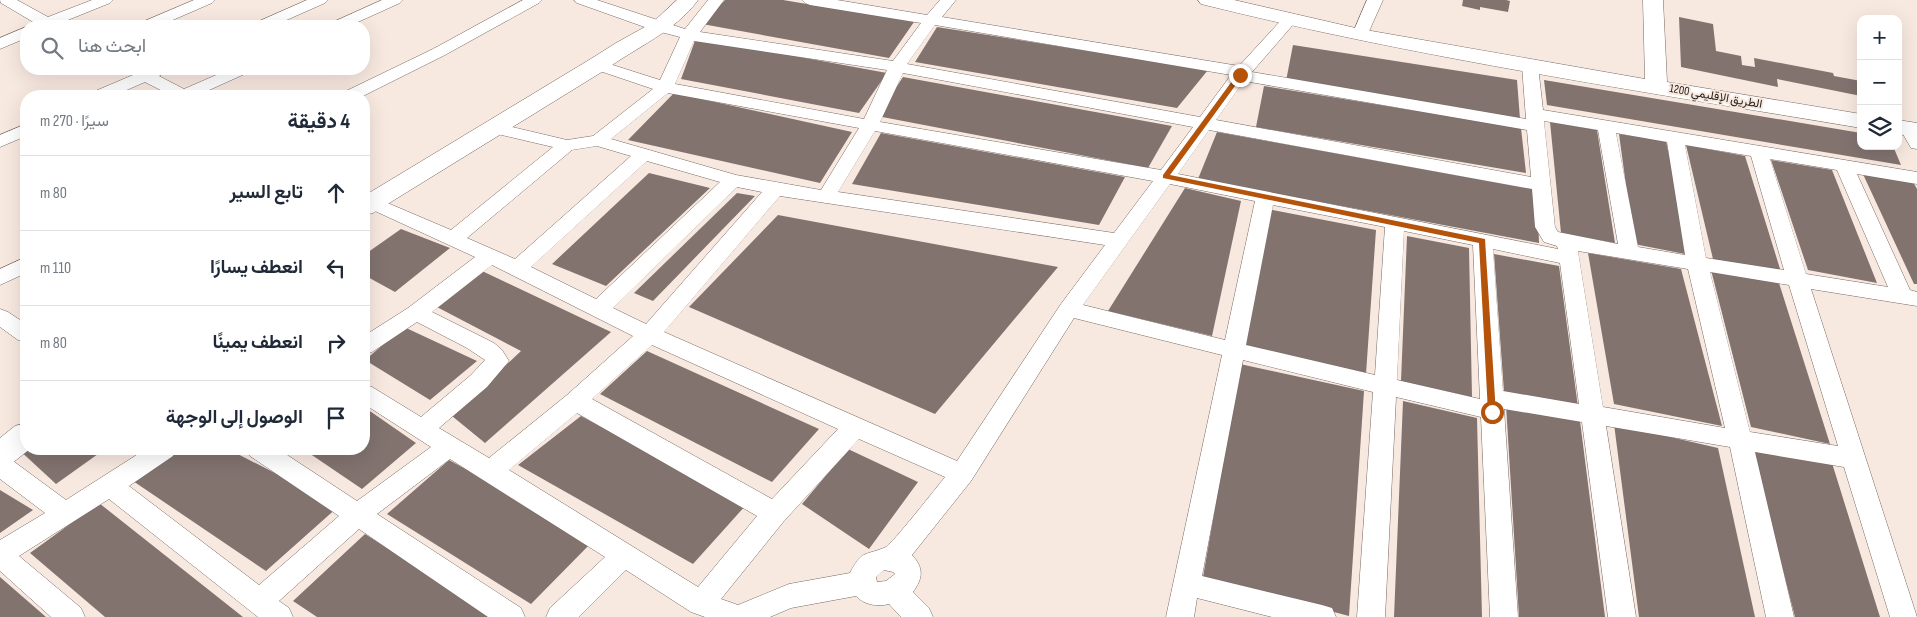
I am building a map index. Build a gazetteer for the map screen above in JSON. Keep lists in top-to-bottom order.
{
  "streets": {
    "street": ["الطريق الإقليمي 1200"]
  },
  "page": {
    "map_buttons": ["+", "−"],
    "search": "ابحث هنا",
    "heading": ["4 دقيقة", "سيرًا · 270 m"],
    "list": [
      ["تابع السير", "80 m"],
      ["انعطف يسارًا", "110 m"],
      ["انعطف يمينًا", "80 m"],
      "الوصول إلى الوجهة"
    ]
  }
}
